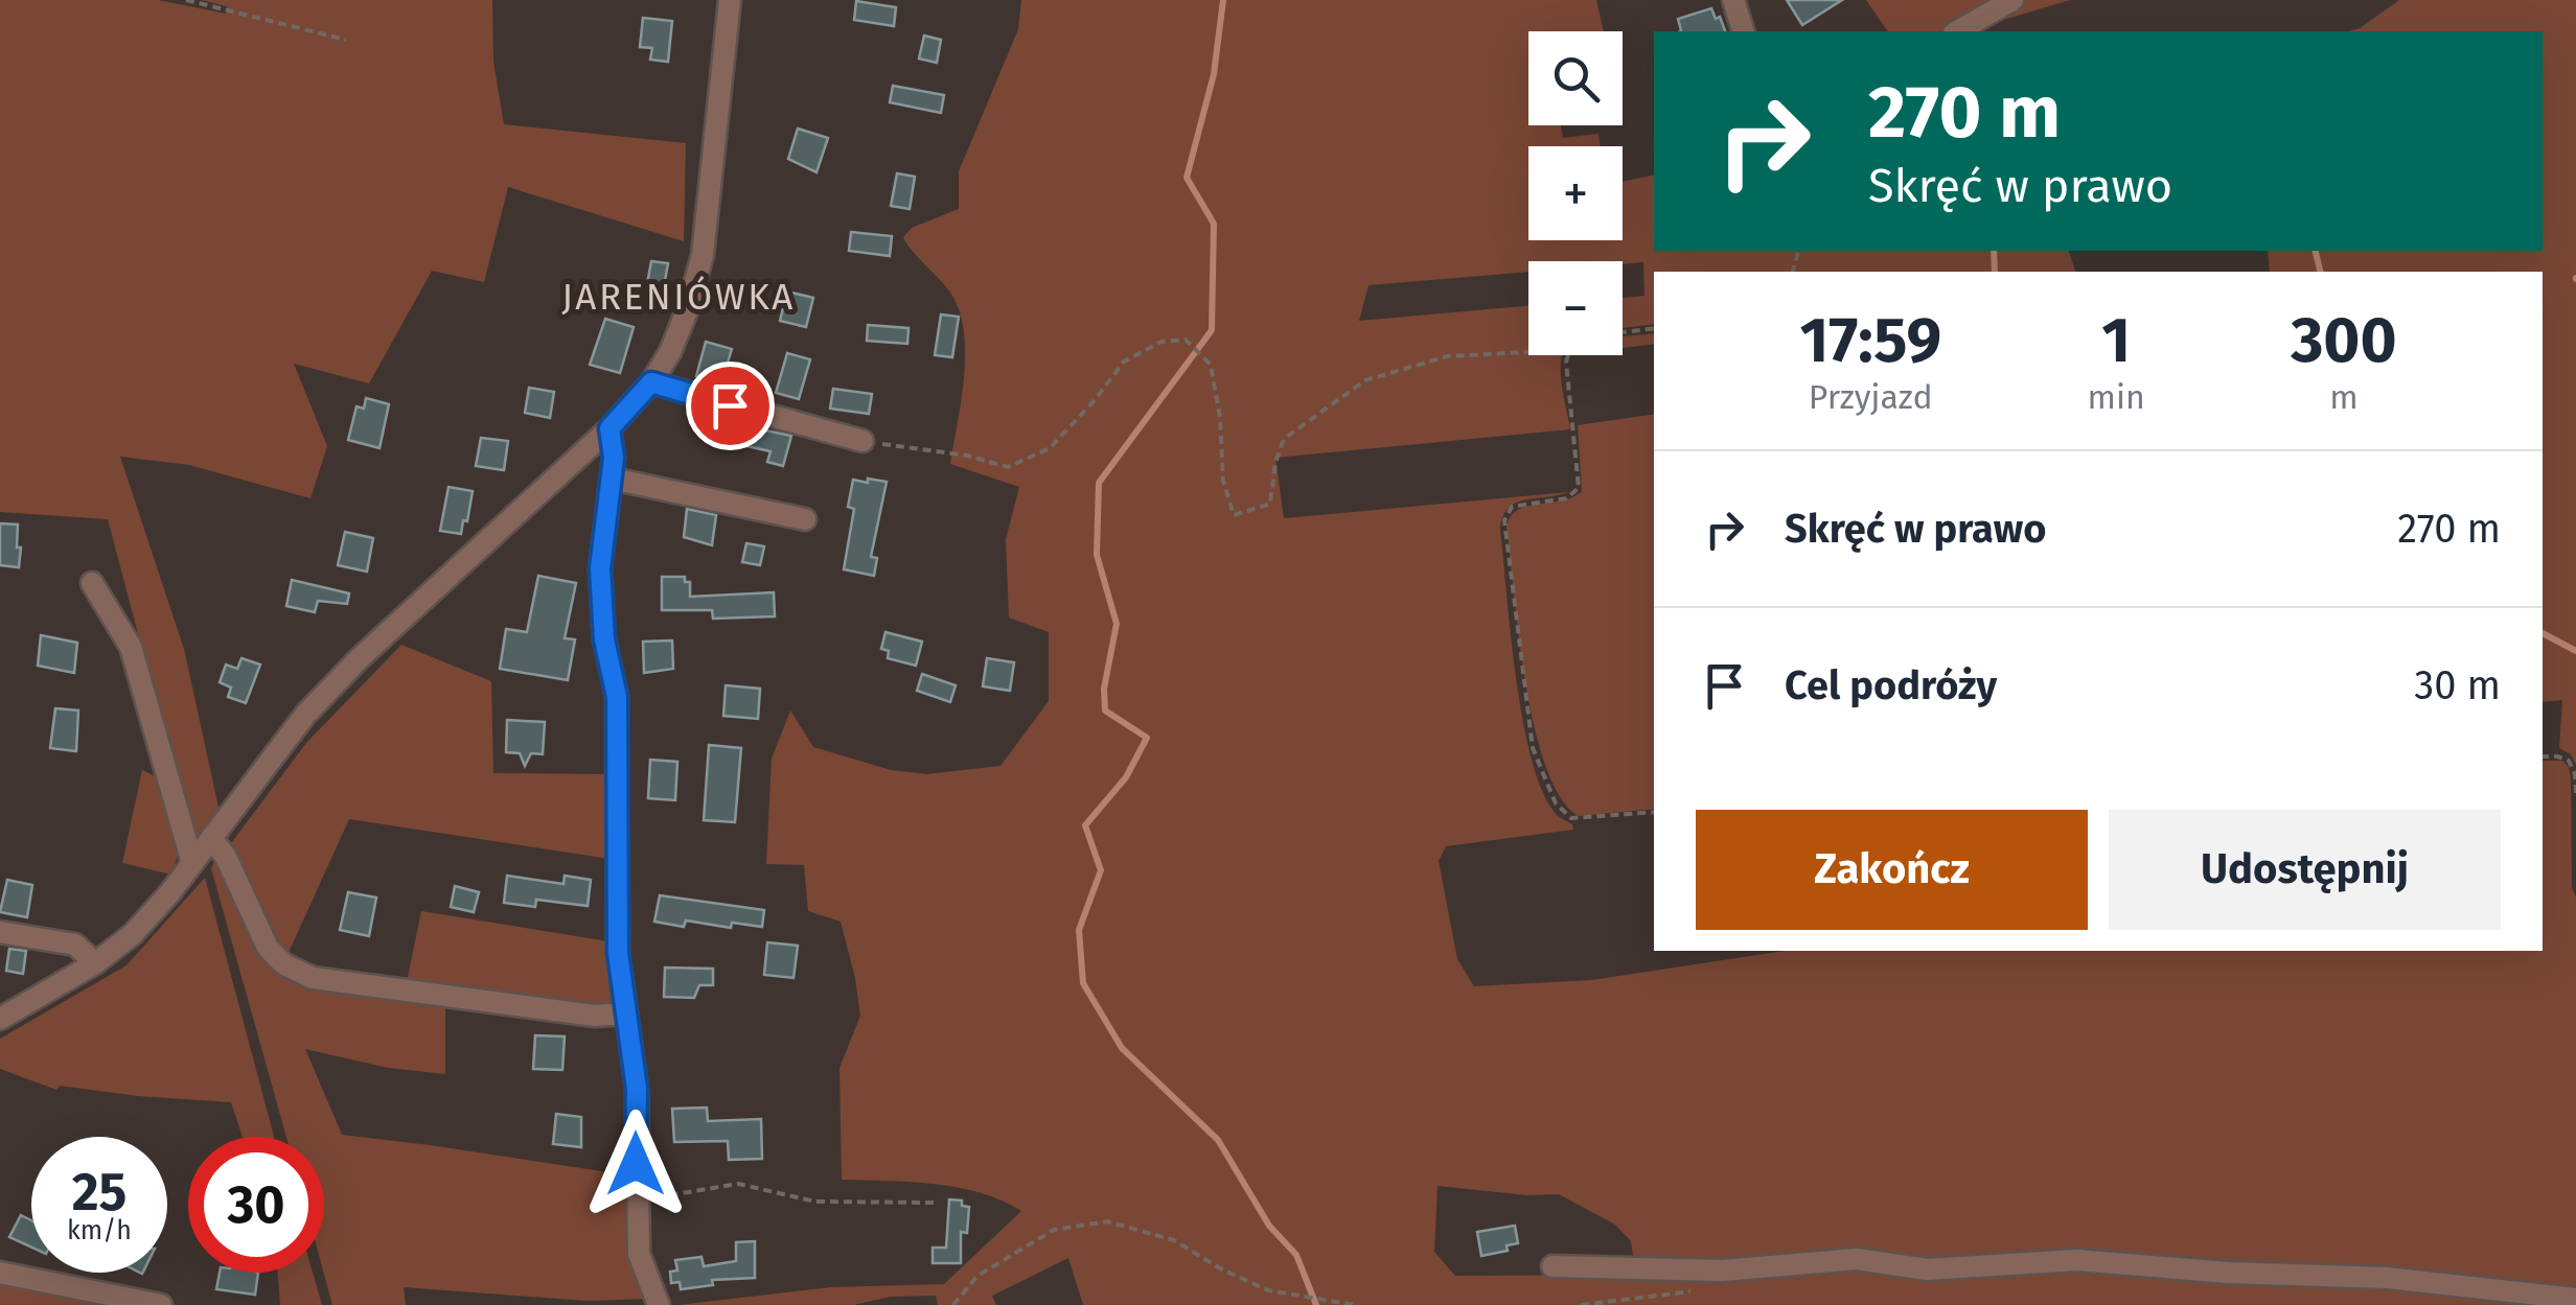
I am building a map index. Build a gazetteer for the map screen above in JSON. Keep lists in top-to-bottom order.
{
  "districts": ["JARENIÓWKA"],
  "page": {
    "map_buttons": ["+", "−"],
    "turn": ["270 m", "Skręć w prawo"],
    "eta": [
      "17:59",
      "Przyjazd",
      "1",
      "min",
      "300",
      "m"
    ],
    "list": [
      {
        "name": "Skręć w prawo",
        "value": "270 m"
      },
      {
        "name": "Cel podróży",
        "value": "30 m"
      }
    ],
    "buttons": ["Zakończ", "Udostępnij"],
    "speed": "25 km/h",
    "limit": "30"
  }
}
